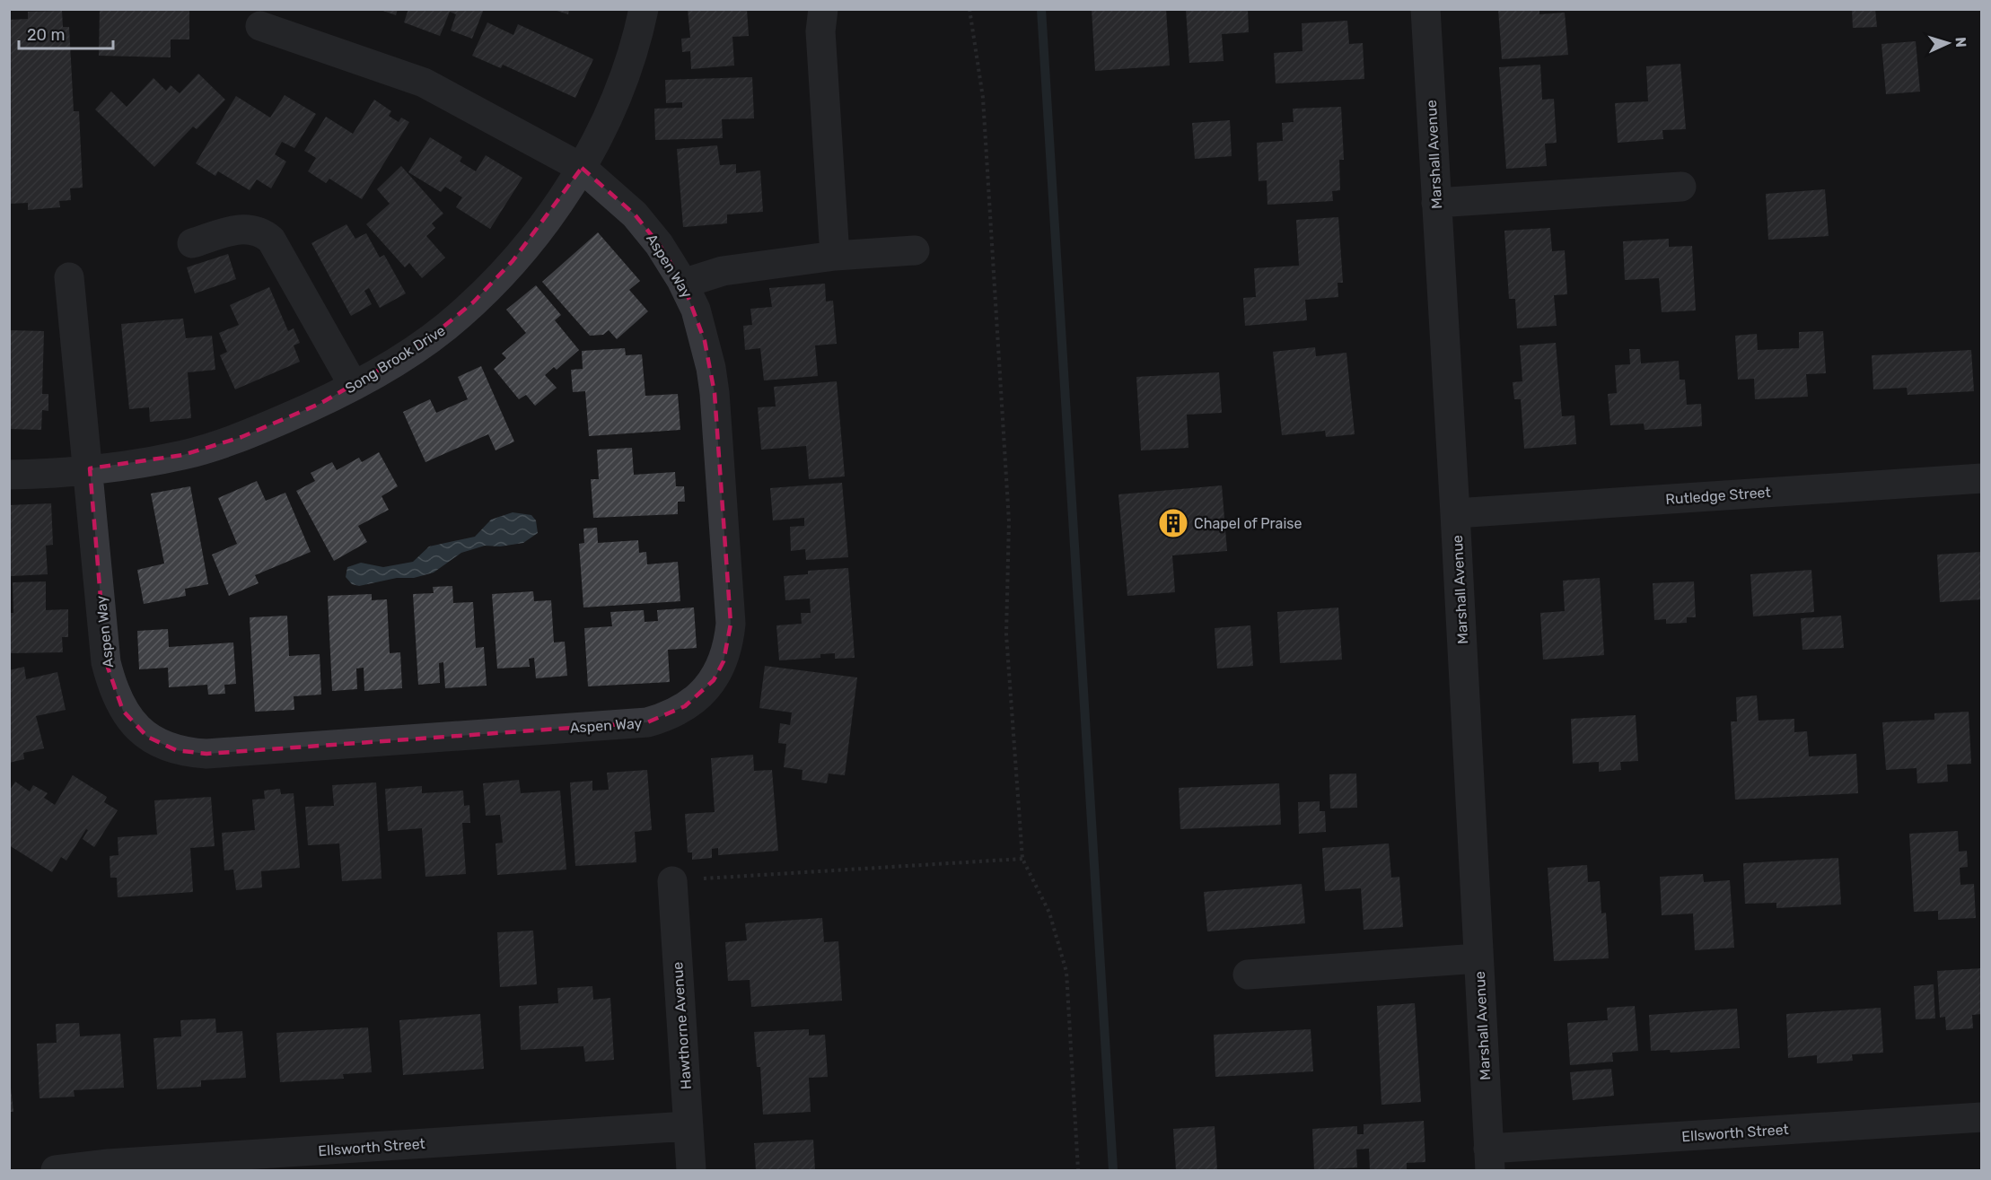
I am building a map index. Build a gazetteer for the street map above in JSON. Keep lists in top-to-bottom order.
{
  "streets": {
    "street": [
      "Marshall Avenue",
      "Aspen Way",
      "Song Brook Drive",
      "Rutledge Street",
      "Hawthorne Avenue",
      "Ellsworth Street"
    ]
  },
  "crossings": [
    ["Marshall Avenue", "Rutledge Street"],
    ["Marshall Avenue", "Ellsworth Street"],
    ["Aspen Way", "Song Brook Drive"],
    ["Hawthorne Avenue", "Ellsworth Street"]
  ],
  "places": {
    "building": ["Chapel of Praise"]
  },
  "scale_bar": "20 m",
  "north": "right"
}
